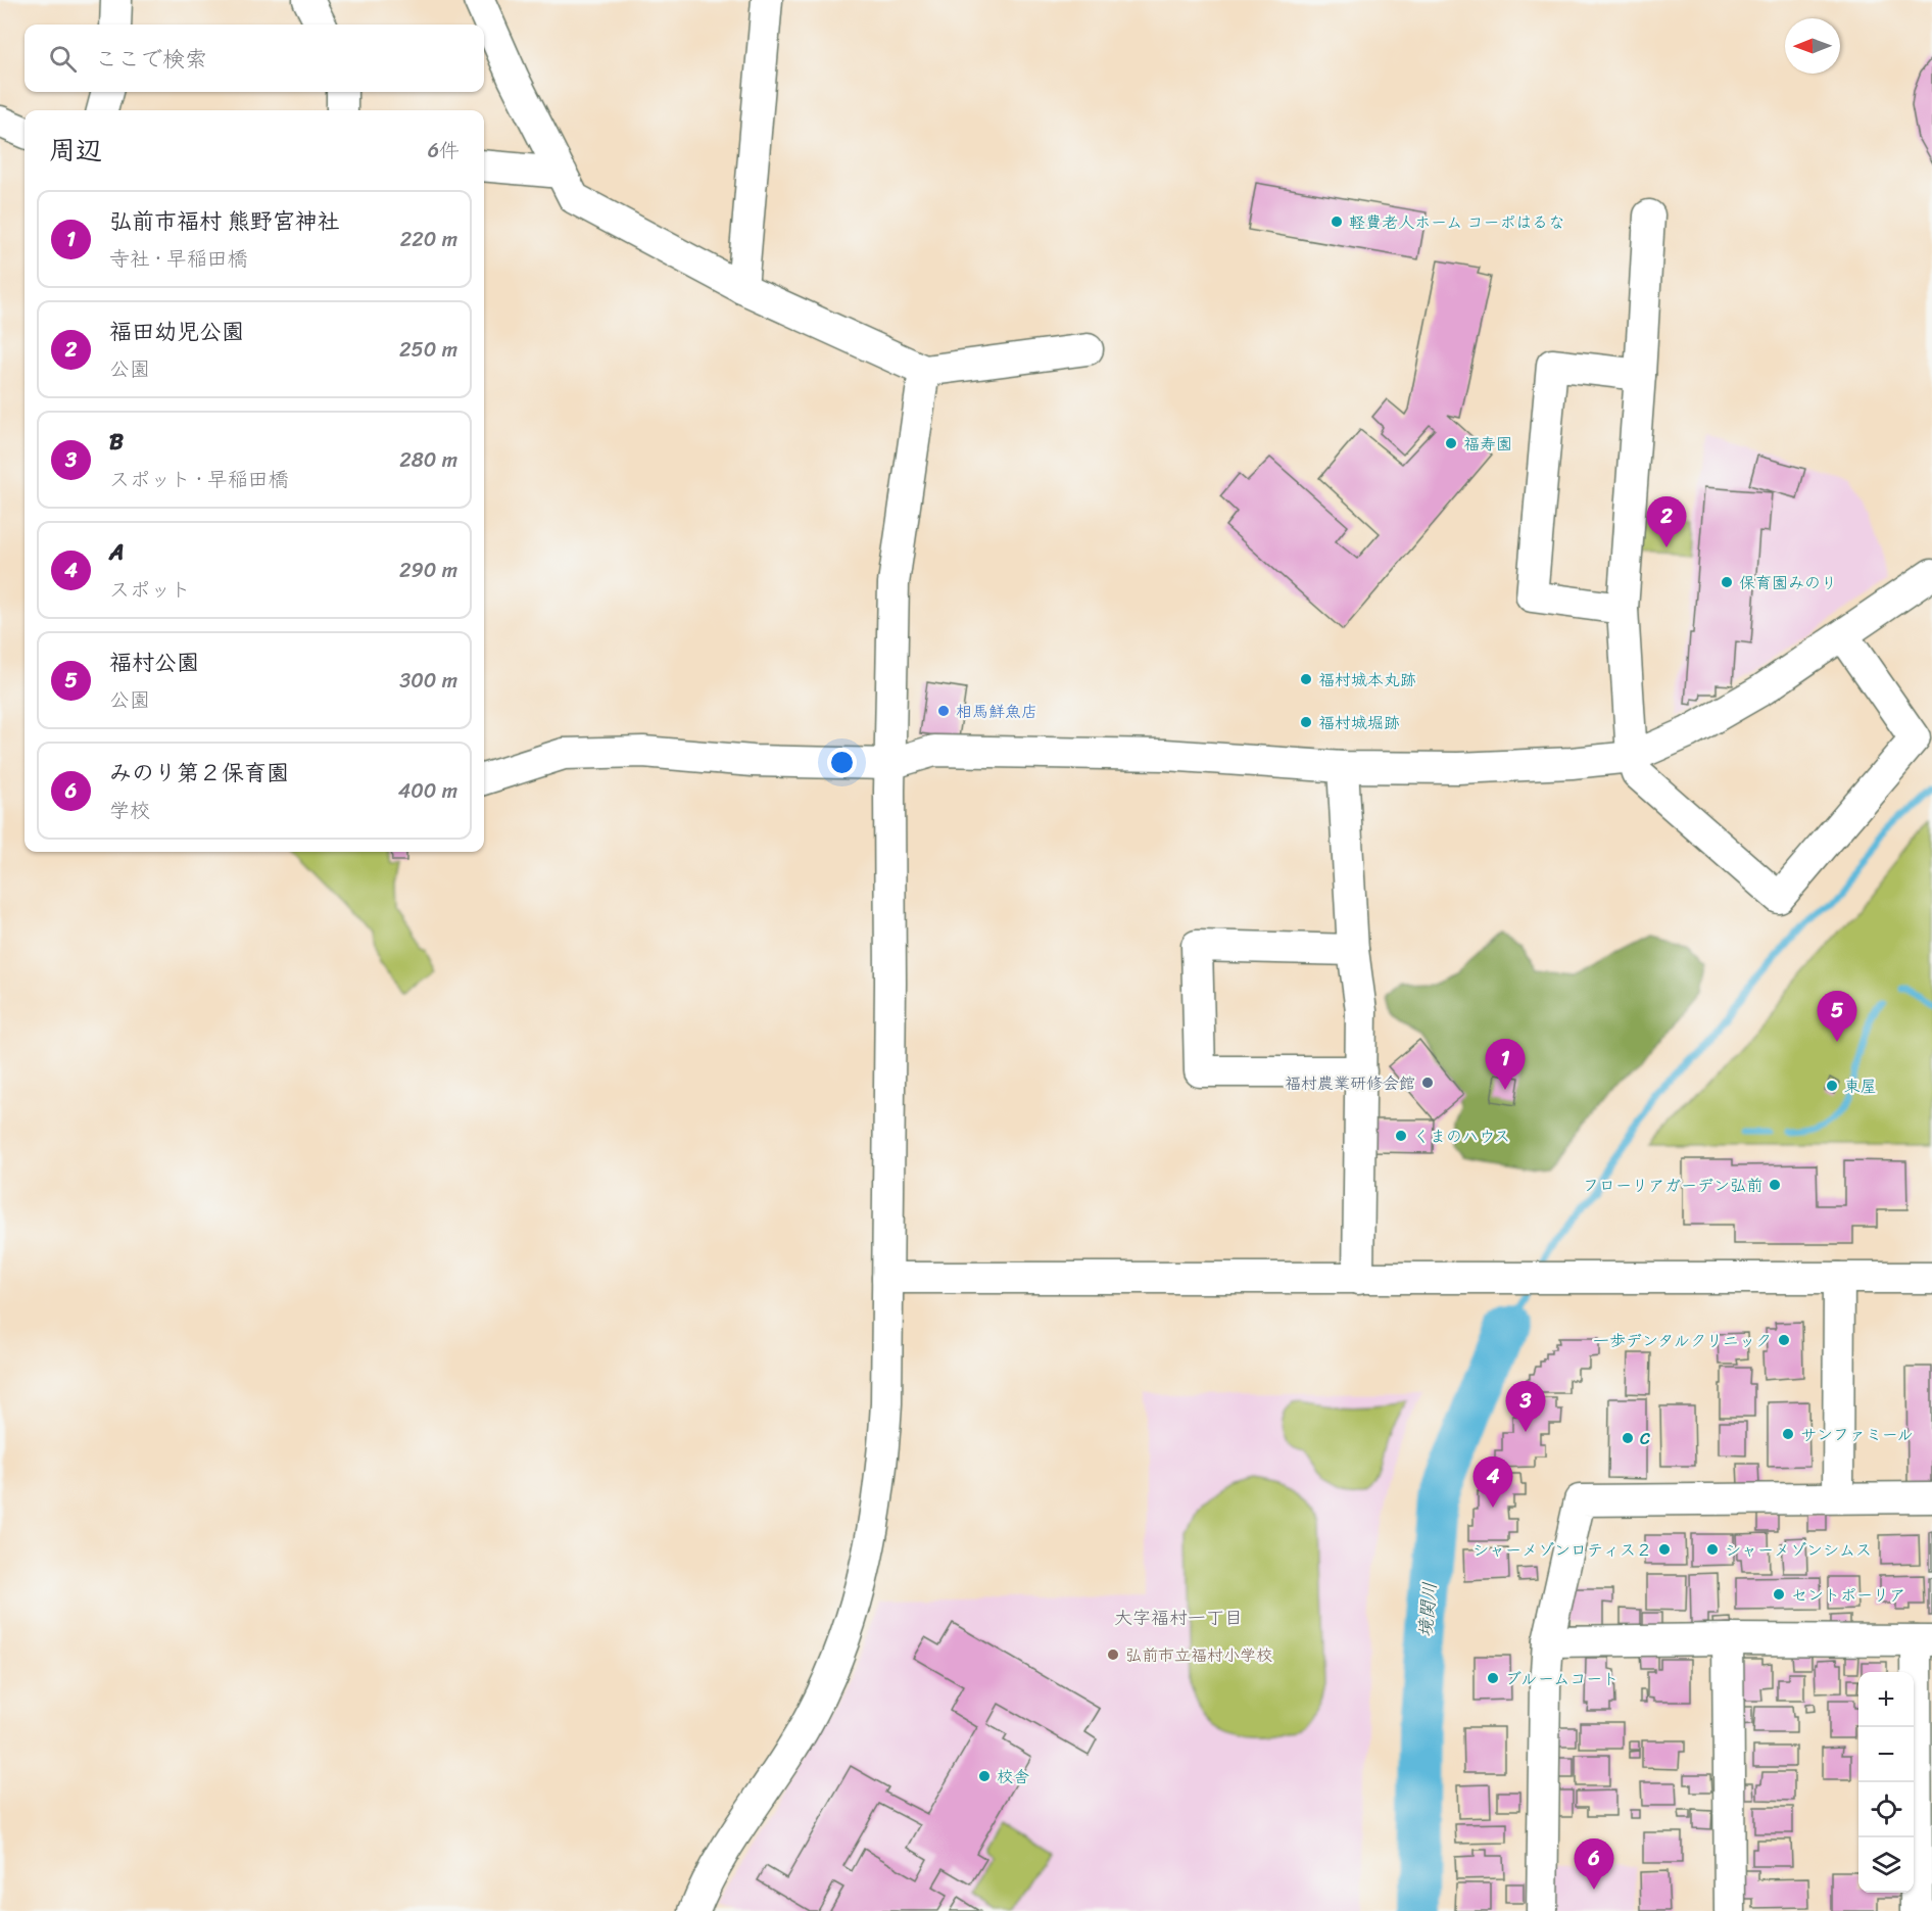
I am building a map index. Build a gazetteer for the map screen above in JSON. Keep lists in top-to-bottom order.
{
  "districts": ["大字福村一丁目"],
  "water": ["境関川"],
  "places": [
    "軽費老人ホーム コーポはるな",
    "福寿園",
    "保育園みのり",
    "福村城本丸跡",
    "相馬鮮魚店",
    "福村城堀跡",
    "福村農業研修会館",
    "東屋",
    "くまのハウス",
    "フローリアガーデン弘前",
    "一歩デンタルクリニック",
    "サンファミール",
    "C",
    "シャーメゾンロティス２",
    "シャーメゾンシムス",
    "セントポーリア",
    "弘前市立福村小学校",
    "ブルームコート",
    "校舎"
  ],
  "north": "left",
  "page": {
    "search": "ここで検索",
    "heading": ["周辺", "6件"],
    "list": [
      {
        "mark": "1",
        "name": "弘前市福村 熊野宮神社",
        "note": "寺社 · 早稲田橋",
        "value": "220 m"
      },
      {
        "mark": "2",
        "name": "福田幼児公園",
        "note": "公園",
        "value": "250 m"
      },
      {
        "mark": "3",
        "name": "B",
        "note": "スポット · 早稲田橋",
        "value": "280 m"
      },
      {
        "mark": "4",
        "name": "A",
        "note": "スポット",
        "value": "290 m"
      },
      {
        "mark": "5",
        "name": "福村公園",
        "note": "公園",
        "value": "300 m"
      },
      {
        "mark": "6",
        "name": "みのり第２保育園",
        "note": "学校",
        "value": "400 m"
      }
    ],
    "pins": [
      "2",
      "5",
      "1",
      "3",
      "4",
      "6"
    ],
    "map_buttons": ["+", "−"]
  }
}
